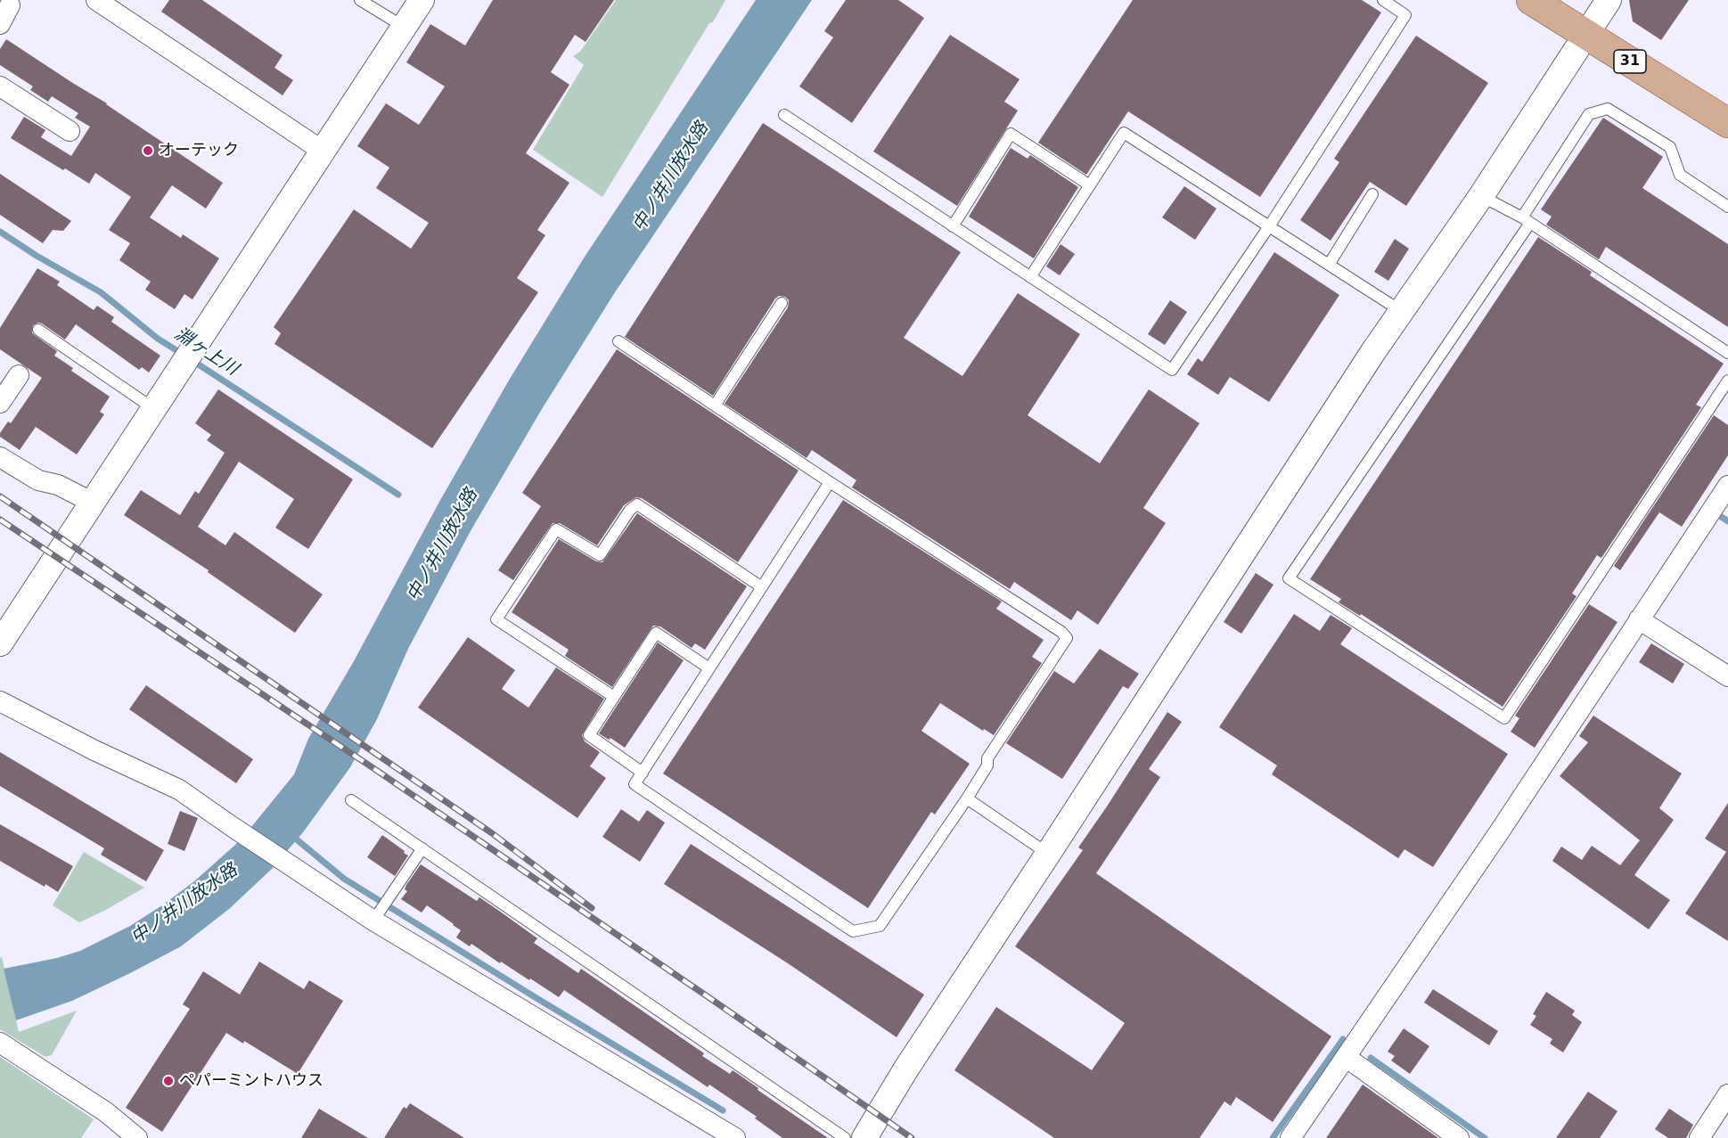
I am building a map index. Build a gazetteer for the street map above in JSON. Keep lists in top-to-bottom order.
{
  "streets": {
    "main road": ["31"]
  },
  "water": ["中ノ井川放水路", "淵ヶ上川"],
  "places": ["オーテック", "ペパーミントハウス"]
}
